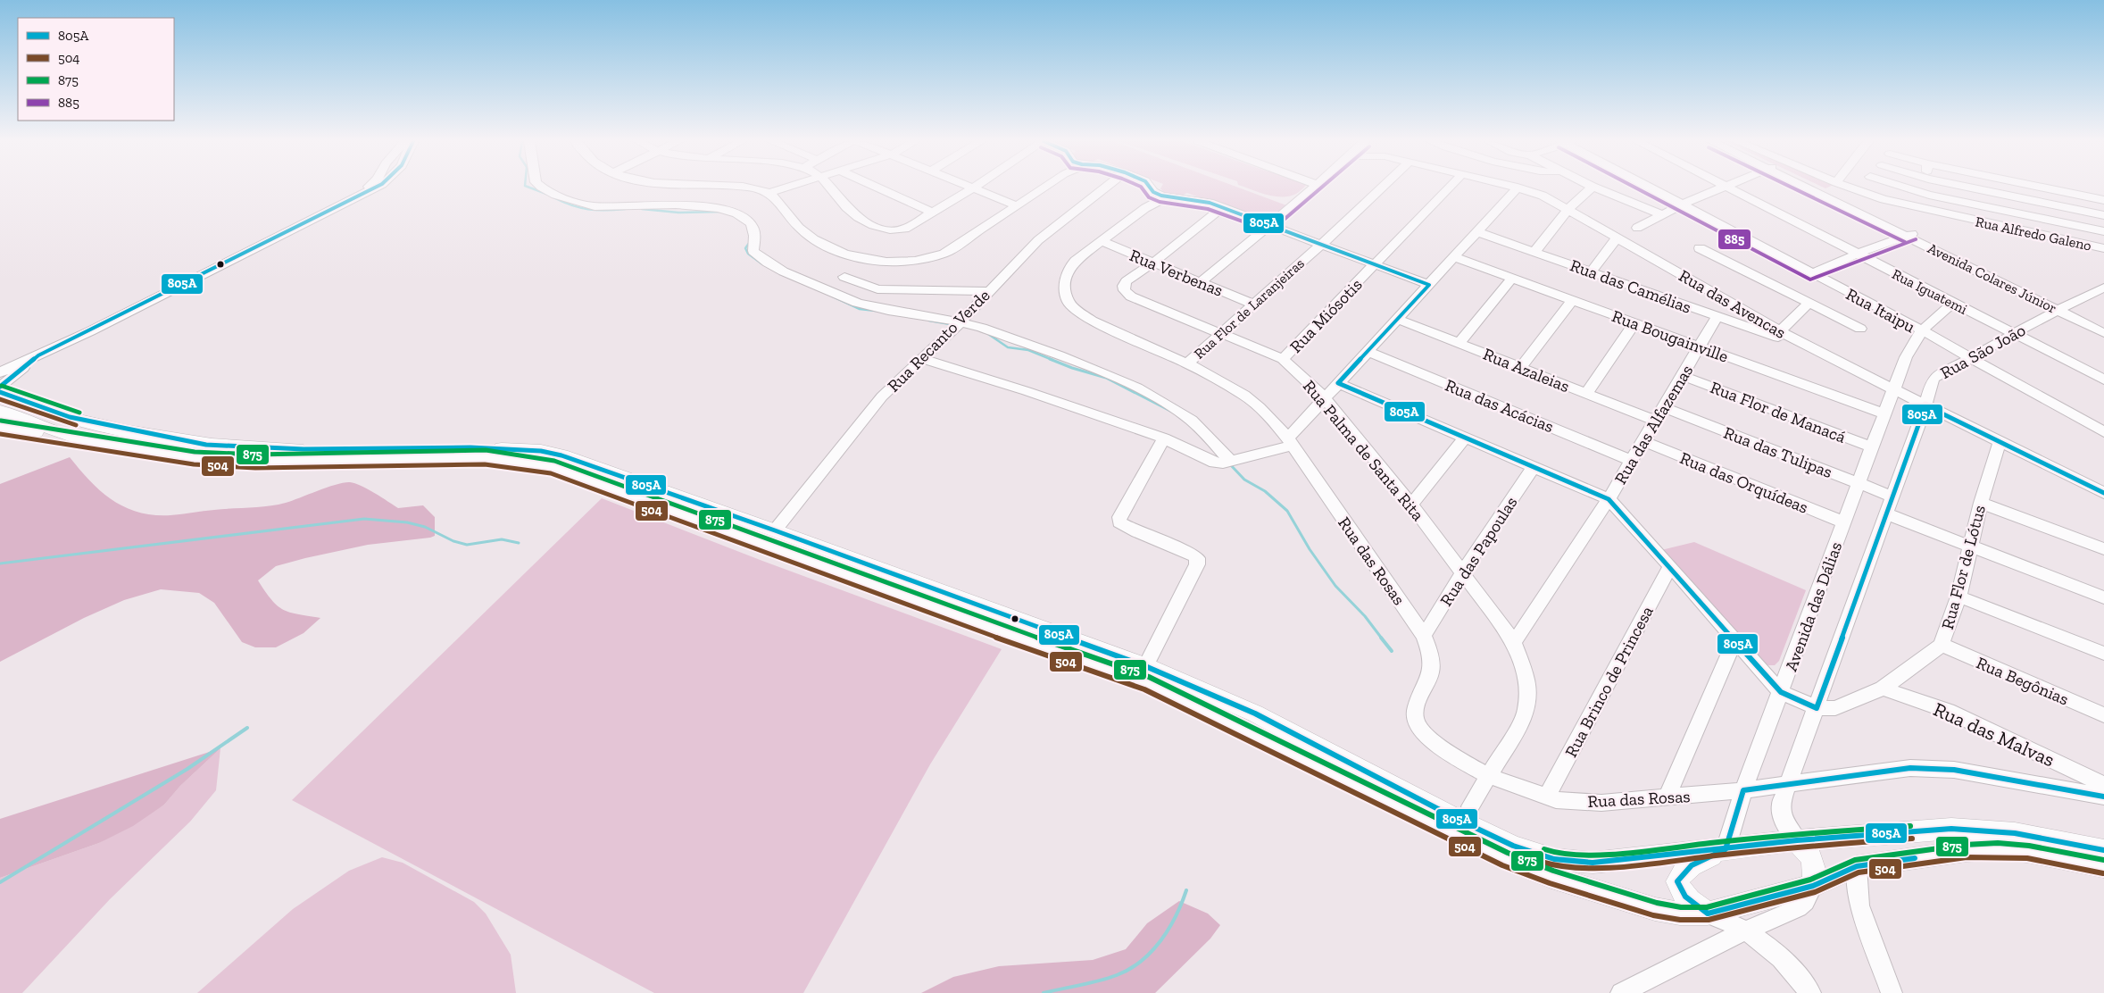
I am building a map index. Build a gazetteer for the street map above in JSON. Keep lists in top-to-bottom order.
{
  "streets": {
    "street": [
      "Rua Alfredo Galeno",
      "Rua Verbenas",
      "Avenida Colares Júnior",
      "Rua das Camélias",
      "Rua Iguatemi",
      "Rua das Avencas",
      "Rua Flor de Laranjeiras",
      "Rua Itaipu",
      "Rua Miósotis",
      "Rua Bougainville",
      "Rua Recanto Verde",
      "Rua São João",
      "Rua Azaleias",
      "Rua das Acácias",
      "Rua Flor de Manacá",
      "Rua das Alfazemas",
      "Rua Palma de Santa Rita",
      "Rua das Tulipas",
      "Rua das Orquídeas",
      "Rua das Papoulas",
      "Rua das Rosas",
      "Rua Flor de Lótus",
      "Avenida das Dálias",
      "Rua Begônias",
      "Rua Brinco de Princesa",
      "Rua das Malvas"
    ]
  },
  "crossings": [
    ["Rua Verbenas", "Rua Flor de Laranjeiras"],
    ["Rua Verbenas", "Rua Palma de Santa Rita"],
    ["Rua Verbenas", "Rua das Rosas"],
    ["Avenida Colares Júnior", "Rua São João"],
    ["Rua das Camélias", "Rua das Avencas"],
    ["Rua das Camélias", "Rua das Alfazemas"],
    ["Rua Iguatemi", "Rua São João"],
    ["Rua Iguatemi", "Avenida das Dálias"],
    ["Rua das Avencas", "Rua São João"],
    ["Rua das Avencas", "Rua Flor de Lótus"],
    ["Rua das Avencas", "Avenida das Dálias"],
    ["Rua Flor de Laranjeiras", "Rua Palma de Santa Rita"],
    ["Rua Flor de Laranjeiras", "Rua das Rosas"],
    ["Rua Itaipu", "Rua São João"],
    ["Rua Itaipu", "Avenida das Dálias"],
    ["Rua Miósotis", "Rua Palma de Santa Rita"],
    ["Rua Bougainville", "Rua das Alfazemas"],
    ["Rua Bougainville", "Avenida das Dálias"],
    ["Rua Azaleias", "Rua das Alfazemas"],
    ["Rua das Acácias", "Rua das Alfazemas"],
    ["Rua Flor de Manacá", "Rua das Alfazemas"],
    ["Rua Flor de Manacá", "Avenida das Dálias"],
    ["Rua das Alfazemas", "Rua Palma de Santa Rita"],
    ["Rua das Alfazemas", "Rua das Tulipas"],
    ["Rua das Alfazemas", "Rua das Orquídeas"],
    ["Rua Palma de Santa Rita", "Rua das Papoulas"],
    ["Rua Palma de Santa Rita", "Rua das Rosas"],
    ["Rua das Tulipas", "Avenida das Dálias"],
    ["Rua das Orquídeas", "Avenida das Dálias"],
    ["Rua das Papoulas", "Rua das Rosas"],
    ["Rua das Rosas", "Avenida das Dálias"],
    ["Rua das Rosas", "Rua Brinco de Princesa"],
    ["Rua Flor de Lótus", "Avenida das Dálias"],
    ["Rua Flor de Lótus", "Rua Begônias"],
    ["Rua Flor de Lótus", "Rua das Malvas"]
  ],
  "lines": [
    "transit line 805A",
    "transit line 885",
    "transit line 875",
    "transit line 504"
  ],
  "legend": [
    "805A",
    "504",
    "875",
    "885"
  ]
}
